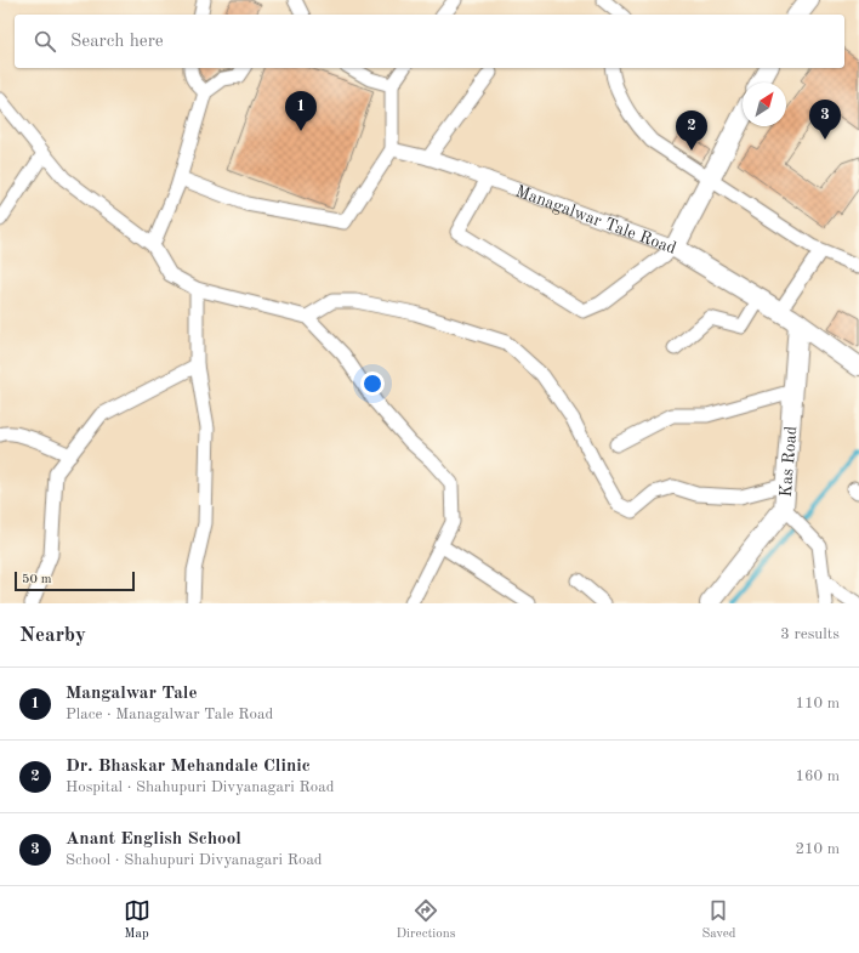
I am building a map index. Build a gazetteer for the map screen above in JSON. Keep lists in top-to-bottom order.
{
  "streets": {
    "main road": ["Managalwar Tale Road", "Kas Road"]
  },
  "crossings": [
    ["Managalwar Tale Road", "Kas Road"]
  ],
  "scale_bar": "50 m",
  "north": "top right",
  "page": {
    "search": "Search here",
    "pins": ["1", "3", "2"],
    "scale": "50 m",
    "heading": ["Nearby", "3 results"],
    "list": [
      {
        "mark": "1",
        "name": "Mangalwar Tale",
        "note": "Place · Managalwar Tale Road",
        "value": "110 m"
      },
      {
        "mark": "2",
        "name": "Dr. Bhaskar Mehandale Clinic",
        "note": "Hospital · Shahupuri Divyanagari Road",
        "value": "160 m"
      },
      {
        "mark": "3",
        "name": "Anant English School",
        "note": "School · Shahupuri Divyanagari Road",
        "value": "210 m"
      }
    ],
    "nav": ["Map", "Directions", "Saved"]
  }
}
